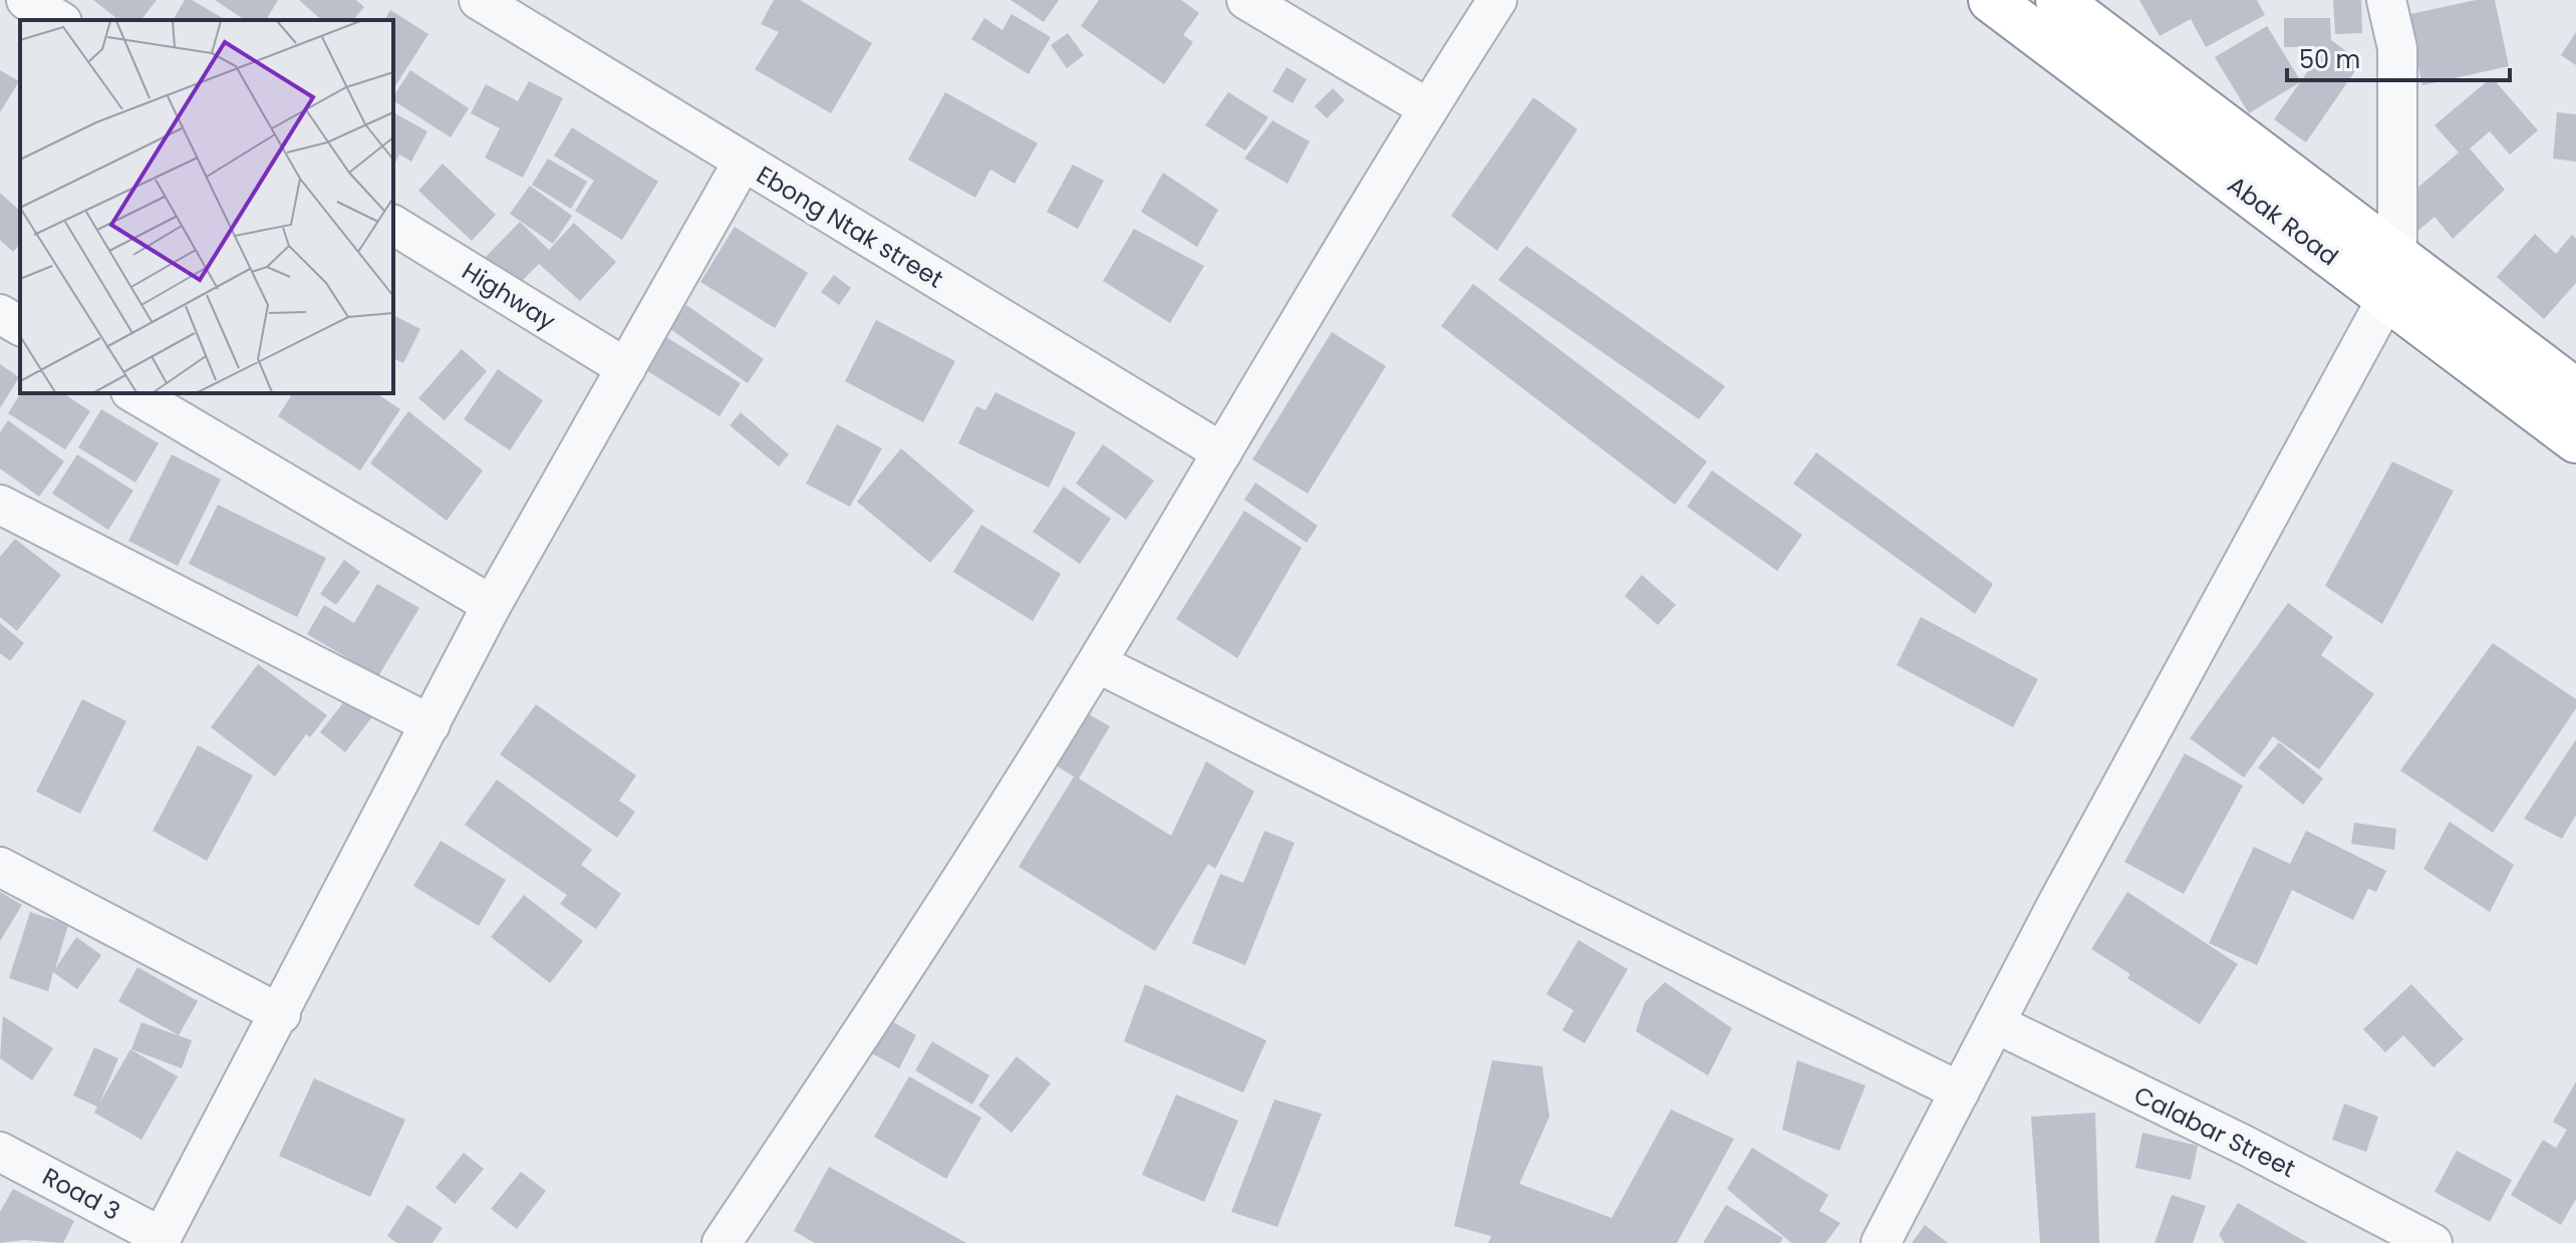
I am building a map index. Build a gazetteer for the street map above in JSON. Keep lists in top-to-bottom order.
{
  "streets": {
    "highway": ["Abak Road"],
    "street": [
      "Ebong Ntak street",
      "Highway",
      "Calabar Street",
      "Road 3"
    ]
  },
  "scale_bar": "50 m"
}
